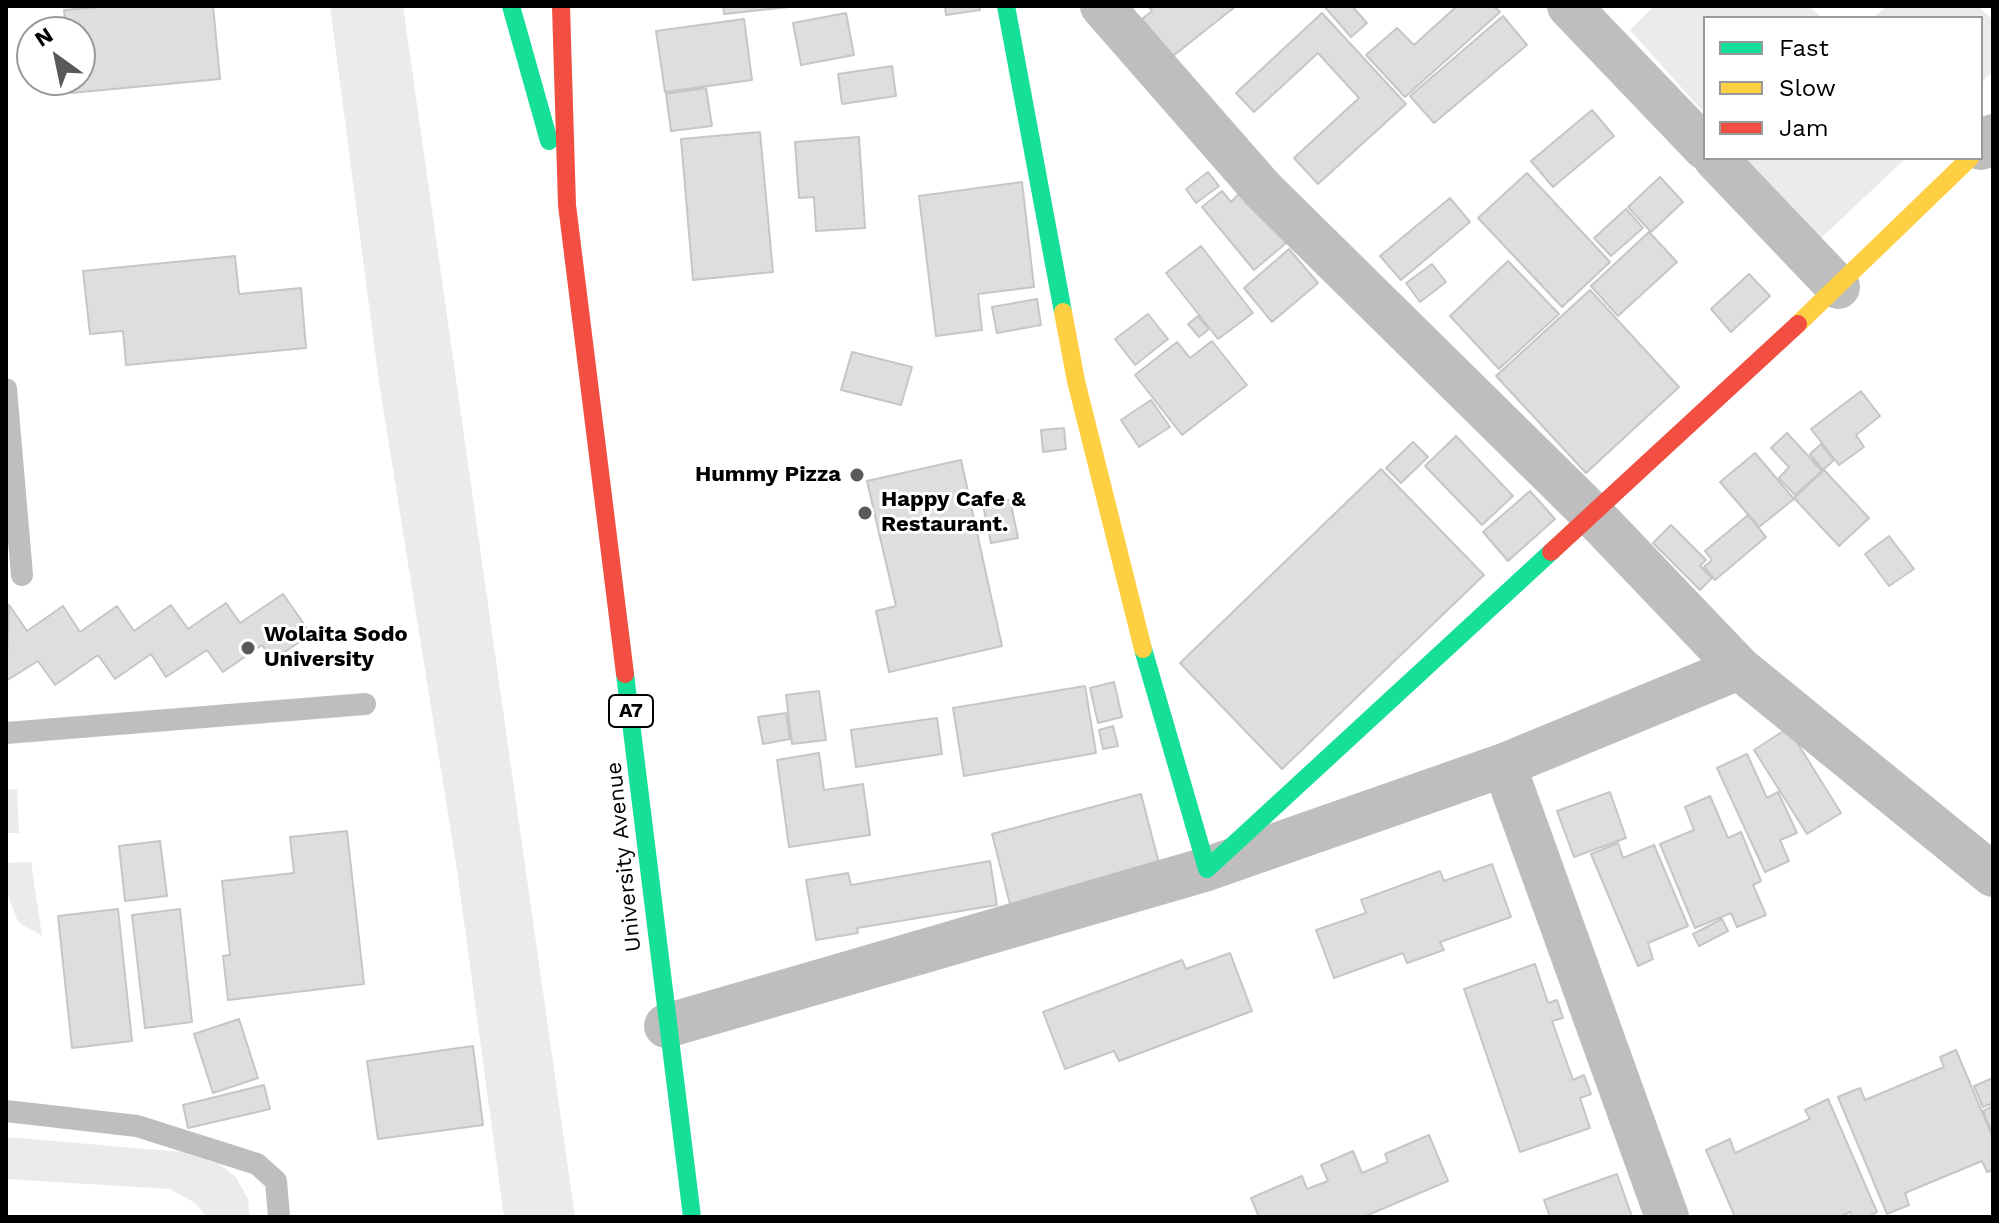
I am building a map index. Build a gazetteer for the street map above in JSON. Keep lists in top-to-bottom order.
{
  "streets": {
    "main road": ["A7", "University Avenue"]
  },
  "places": ["Hummy Pizza", "Happy Cafe & Restaurant.", "Wolaita Sodo University"],
  "legend": ["Fast", "Slow", "Jam"],
  "north": "top left"
}
